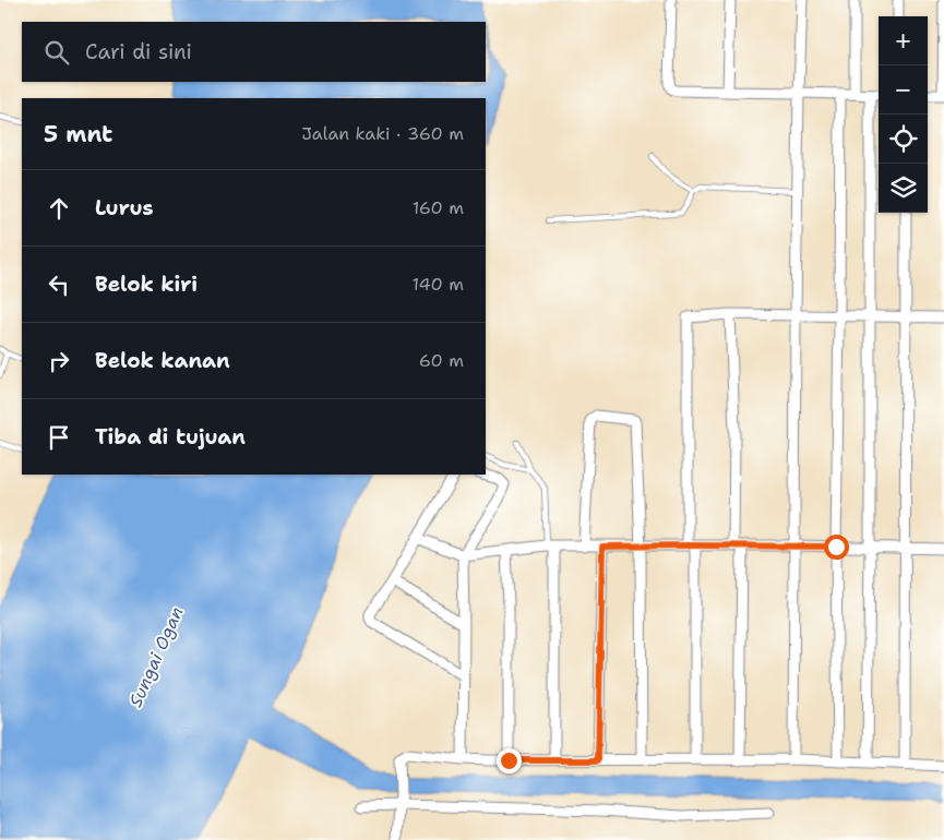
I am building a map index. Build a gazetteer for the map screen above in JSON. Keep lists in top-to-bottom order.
{
  "water": ["Sungai Ogan"],
  "page": {
    "map_buttons": ["+", "−"],
    "search": "Cari di sini",
    "heading": ["5 mnt", "Jalan kaki · 360 m"],
    "list": [
      ["Lurus", "160 m"],
      ["Belok kiri", "140 m"],
      ["Belok kanan", "60 m"],
      "Tiba di tujuan"
    ]
  }
}
